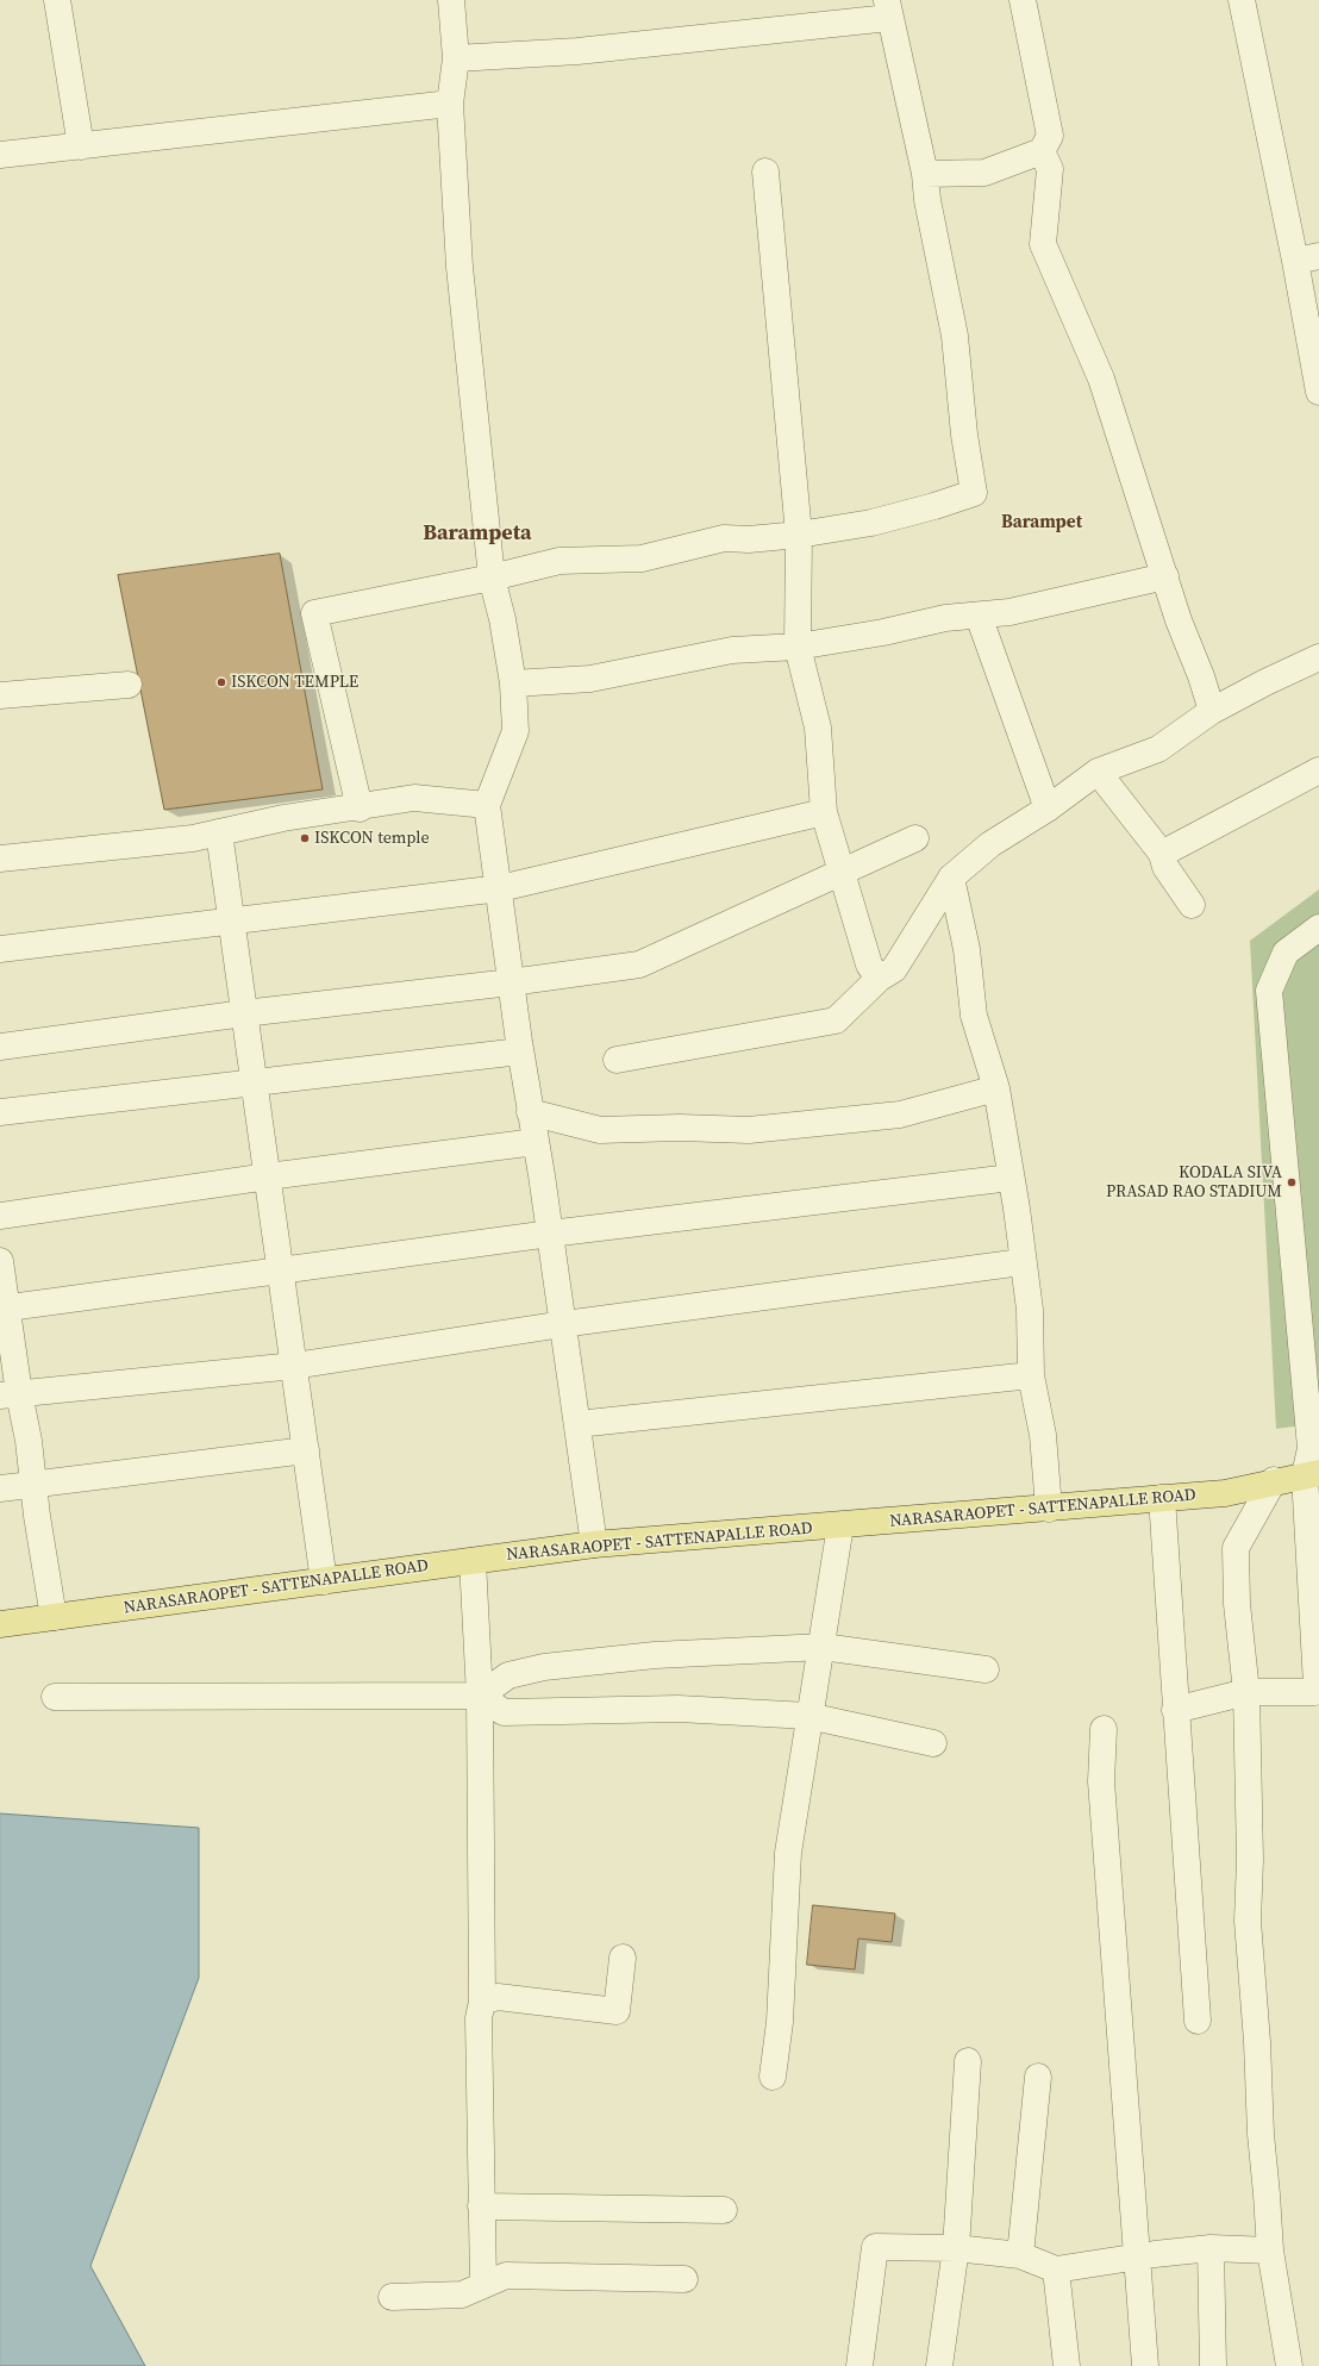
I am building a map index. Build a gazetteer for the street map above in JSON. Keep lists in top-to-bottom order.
{
  "streets": {
    "main road": ["NARASARAOPET - SATTENAPALLE ROAD"]
  },
  "districts": ["Barampet", "Barampeta"],
  "places": ["ISKCON TEMPLE", "ISKCON temple", "KODALA SIVA PRASAD RAO STADIUM"]
}
